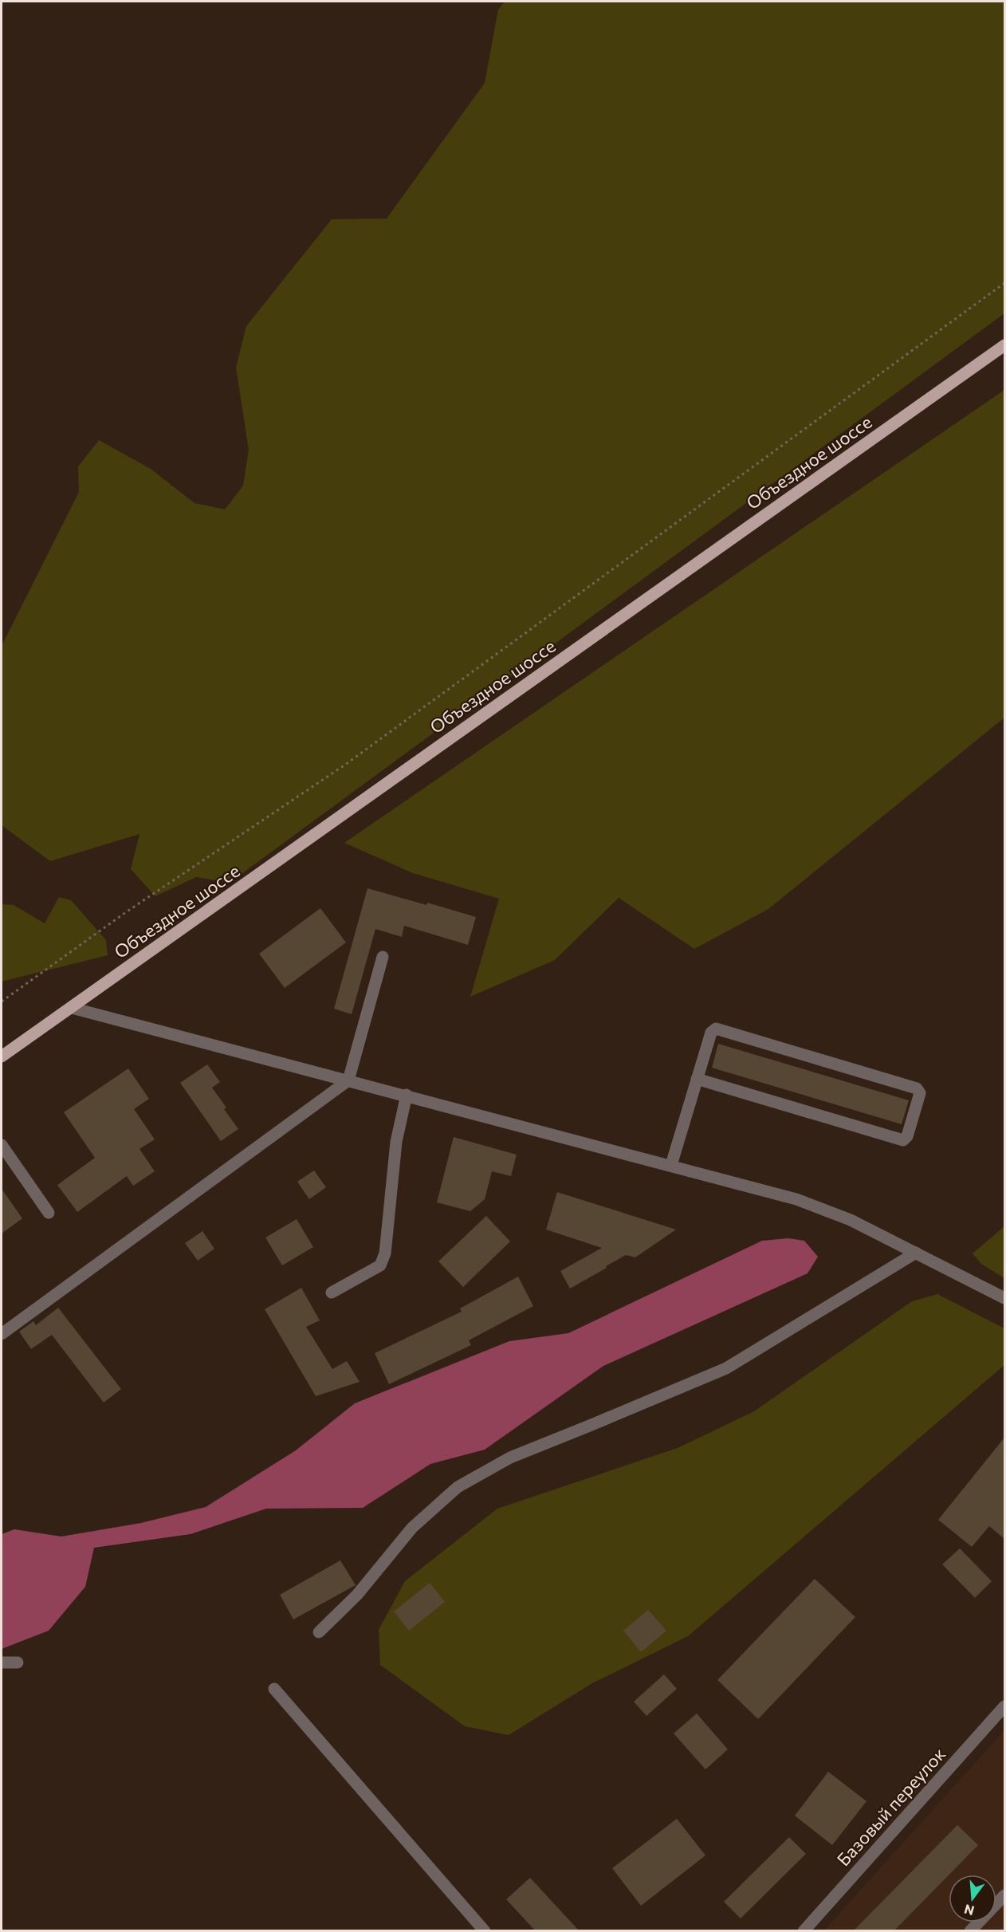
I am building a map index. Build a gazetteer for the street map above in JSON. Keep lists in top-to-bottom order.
{
  "streets": {
    "main road": ["Объездное шоссе"],
    "street": ["Базовый переулок"]
  },
  "north": "bottom"
}
